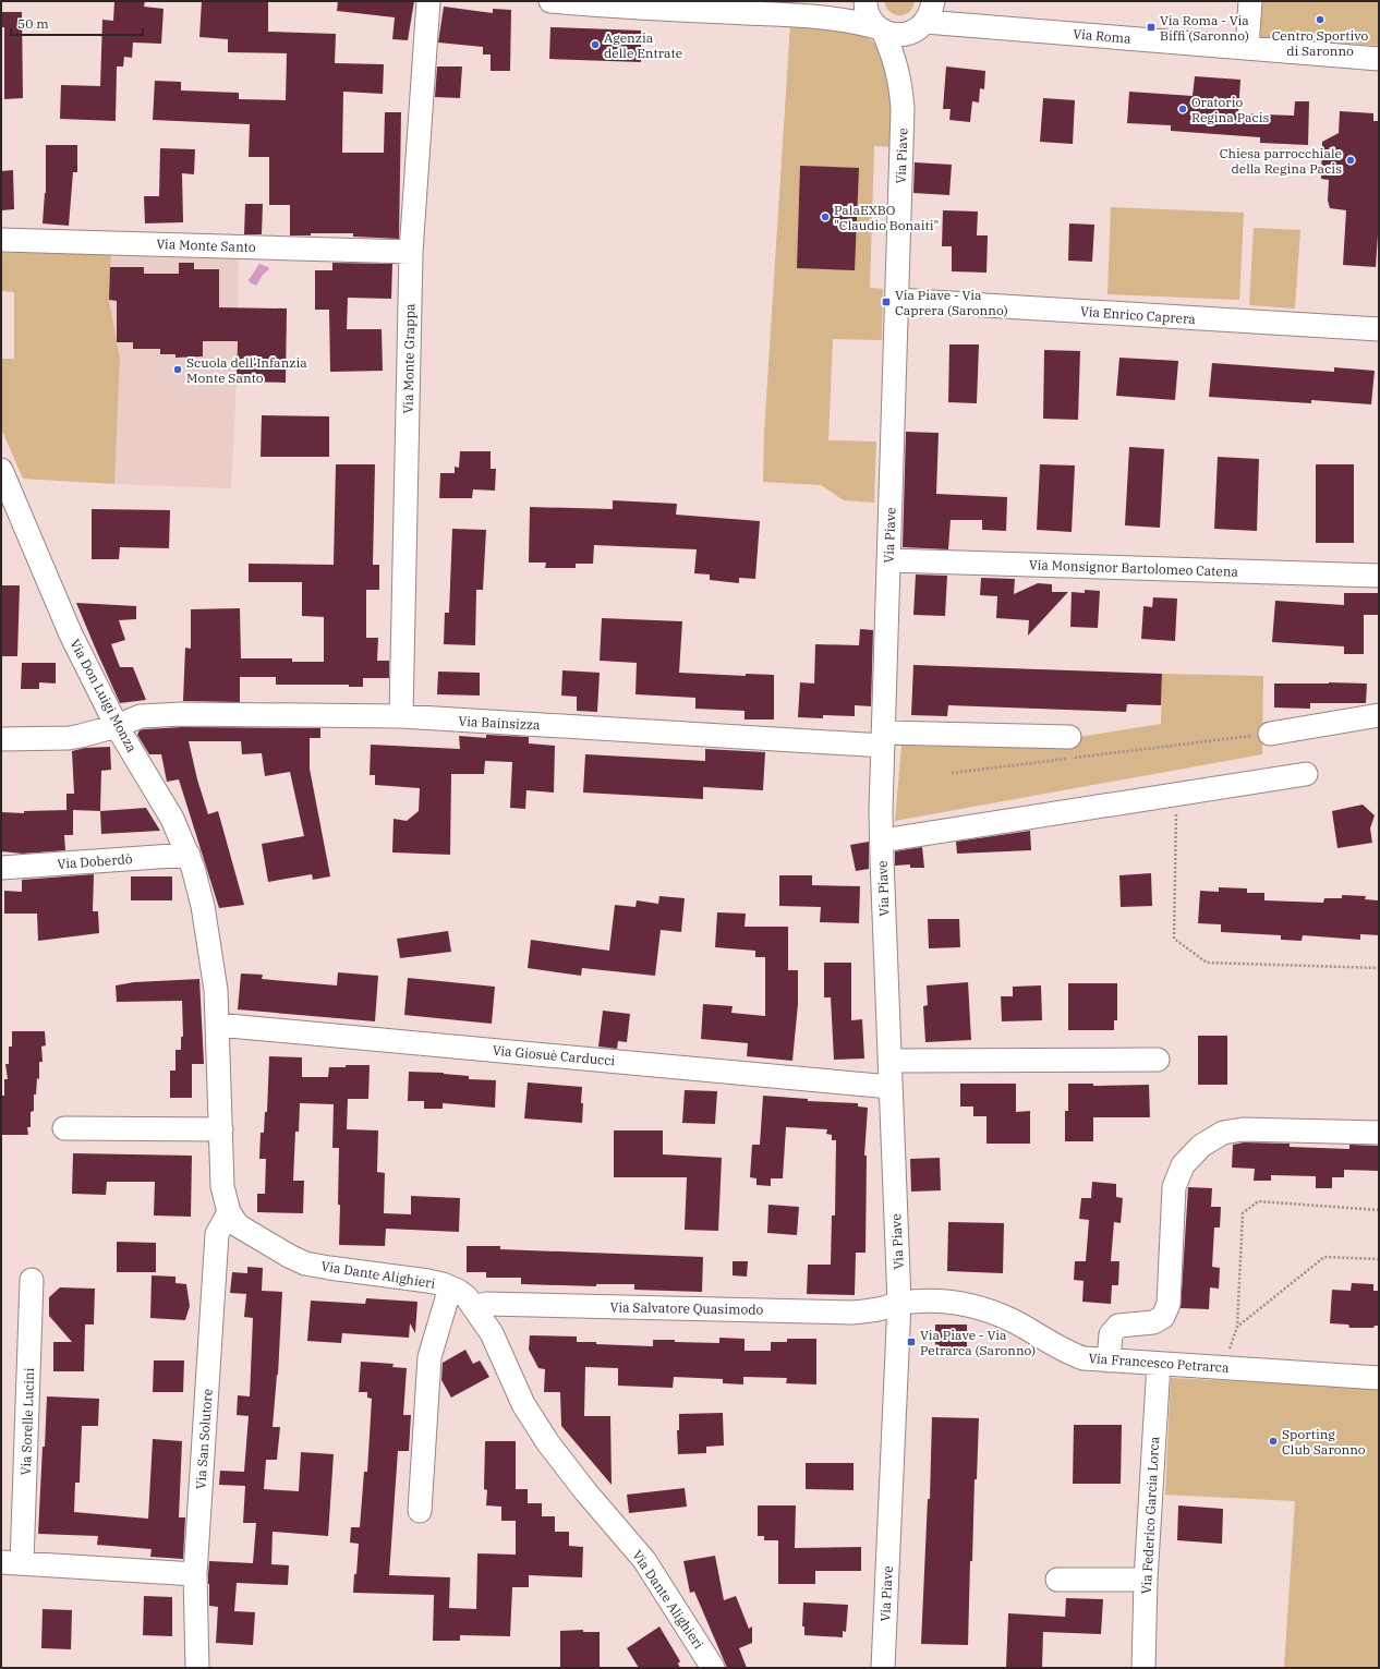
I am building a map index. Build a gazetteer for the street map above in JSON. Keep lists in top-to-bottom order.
{
  "streets": {
    "street": [
      "Via Roma",
      "Via Piave",
      "Via Monte Santo",
      "Via Enrico Caprera",
      "Via Monte Grappa",
      "Via Monsignor Bartolomeo Catena",
      "Via Don Luigi Monza",
      "Via Bainsizza",
      "Via Doberdò",
      "Via Giosuè Carducci",
      "Via Dante Alighieri",
      "Via Salvatore Quasimodo",
      "Via Francesco Petrarca",
      "Via Sorelle Lucini",
      "Via San Solutore",
      "Via Federico Garcia Lorca"
    ]
  },
  "crossings": [
    ["Via Roma", "Via Piave"],
    ["Via Piave", "Via Enrico Caprera"],
    ["Via Piave", "Via Monsignor Bartolomeo Catena"],
    ["Via Piave", "Via Bainsizza"],
    ["Via Piave", "Via Giosuè Carducci"],
    ["Via Piave", "Via Salvatore Quasimodo"],
    ["Via Piave", "Via Francesco Petrarca"],
    ["Via Monte Santo", "Via Monte Grappa"],
    ["Via Monte Grappa", "Via Bainsizza"],
    ["Via Don Luigi Monza", "Via Bainsizza"],
    ["Via Don Luigi Monza", "Via Doberdò"],
    ["Via Don Luigi Monza", "Via Dante Alighieri"],
    ["Via Giosuè Carducci", "Via Dante Alighieri"],
    ["Via Dante Alighieri", "Via Salvatore Quasimodo"],
    ["Via Dante Alighieri", "Via San Solutore"],
    ["Via Salvatore Quasimodo", "Via Francesco Petrarca"],
    ["Via Francesco Petrarca", "Via Federico Garcia Lorca"],
    ["Via Sorelle Lucini", "Via San Solutore"]
  ],
  "places": {
    "other": [
      "Centro Sportivo di Saronno",
      "Agenzia delle Entrate",
      "Oratorio Regina Pacis",
      "Chiesa parrocchiale della Regina Pacis",
      "PalaEXBO \"Claudio Bonaiti\"",
      "Scuola dell'Infanzia Monte Santo",
      "Sporting Club Saronno"
    ],
    "transit": ["Via Roma - Via Biffi (Saronno)", "Via Piave - Via Caprera (Saronno)", "Via Piave - Via Petrarca (Saronno)"]
  },
  "scale_bar": "50 m"
}
